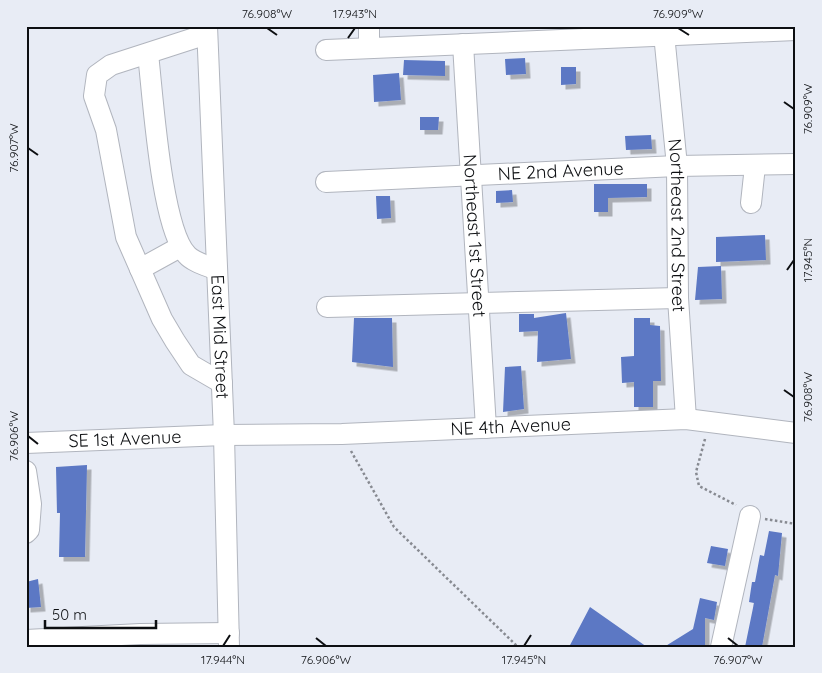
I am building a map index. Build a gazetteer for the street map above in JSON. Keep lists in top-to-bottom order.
{
  "streets": {
    "street": [
      "NE 2nd Avenue",
      "Northeast 2nd Street",
      "Northeast 1st Street",
      "East Mid Street",
      "NE 4th Avenue",
      "SE 1st Avenue"
    ]
  },
  "crossings": [
    ["NE 2nd Avenue", "Northeast 2nd Street"],
    ["NE 2nd Avenue", "Northeast 1st Street"],
    ["Northeast 2nd Street", "NE 4th Avenue"],
    ["Northeast 1st Street", "NE 4th Avenue"],
    ["East Mid Street", "NE 4th Avenue"],
    ["East Mid Street", "SE 1st Avenue"],
    ["NE 4th Avenue", "SE 1st Avenue"]
  ],
  "scale_bar": "50 m",
  "coordinates": [
    "76.908°W",
    "17.943°N",
    "76.909°W",
    "76.907°W",
    "17.945°N",
    "76.906°W",
    "17.944°N"
  ]
}
